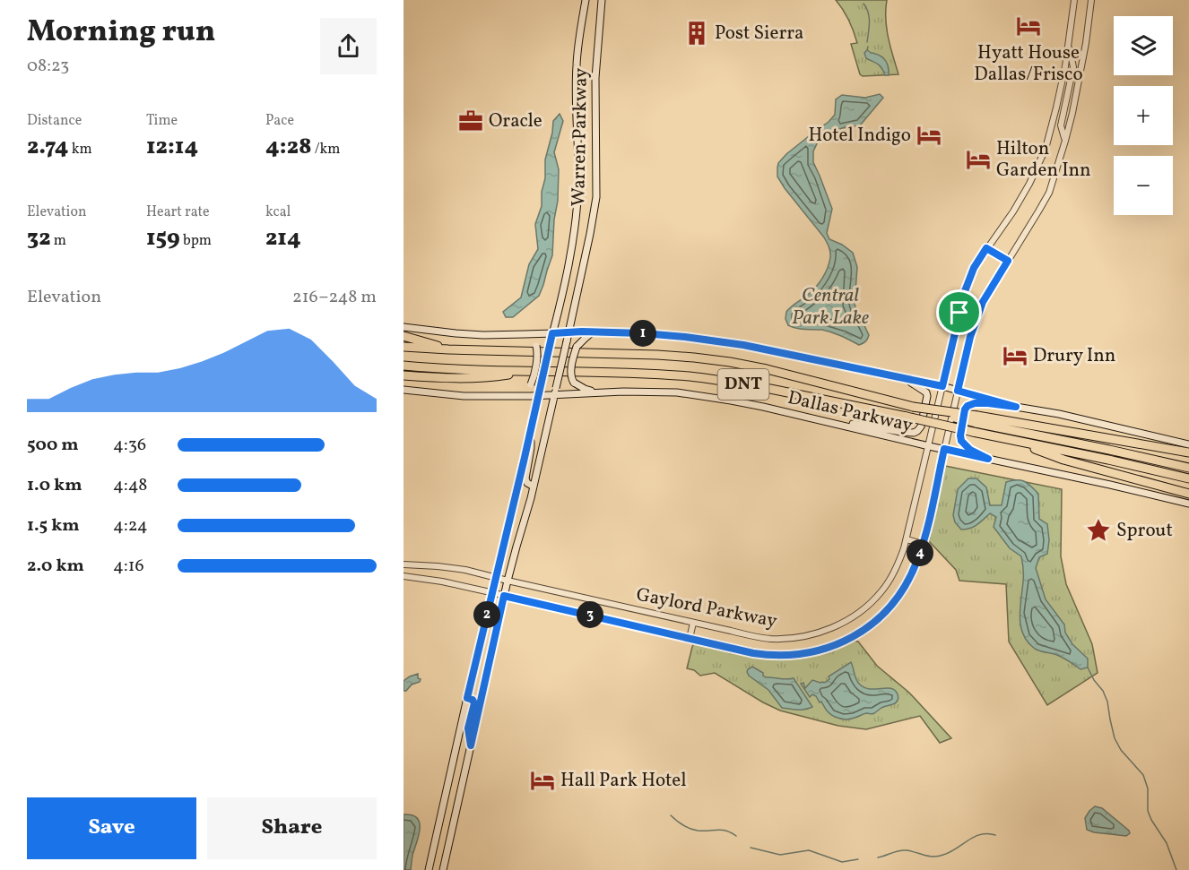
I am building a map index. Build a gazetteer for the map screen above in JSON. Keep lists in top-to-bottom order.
{
  "streets": {
    "highway": ["DNT"],
    "main road": ["Warren Parkway", "Dallas Parkway"],
    "street": ["Gaylord Parkway"]
  },
  "crossings": [
    ["Warren Parkway", "Dallas Parkway"],
    ["Warren Parkway", "Gaylord Parkway"],
    ["Dallas Parkway", "Gaylord Parkway"]
  ],
  "water": ["Central Park Lake"],
  "places": {
    "hotel": [
      "Hyatt House Dallas/Frisco",
      "Hotel Indigo",
      "Hilton Garden Inn",
      "Drury Inn",
      "Hall Park Hotel"
    ],
    "building": ["Post Sierra"],
    "office": ["Oracle"],
    "place": ["Sprout"]
  },
  "page": {
    "heading": ["Morning run", "08:23"],
    "map_buttons": ["+", "−"],
    "stats": [
      ["Distance", "2.74 km"],
      ["Time", "12:14"],
      ["Pace", "4:28 /km"],
      ["Elevation", "32 m"],
      ["Heart rate", "159 bpm"],
      ["kcal", "214"]
    ],
    "chart": ["Elevation", "216–248 m"],
    "pins": [
      "1",
      "4",
      "2",
      "3"
    ],
    "list": [
      {
        "name": "500 m",
        "note": "4:36"
      },
      {
        "name": "1.0 km",
        "note": "4:48"
      },
      {
        "name": "1.5 km",
        "note": "4:24"
      },
      {
        "name": "2.0 km",
        "note": "4:16"
      }
    ],
    "buttons": ["Save", "Share"]
  }
}
